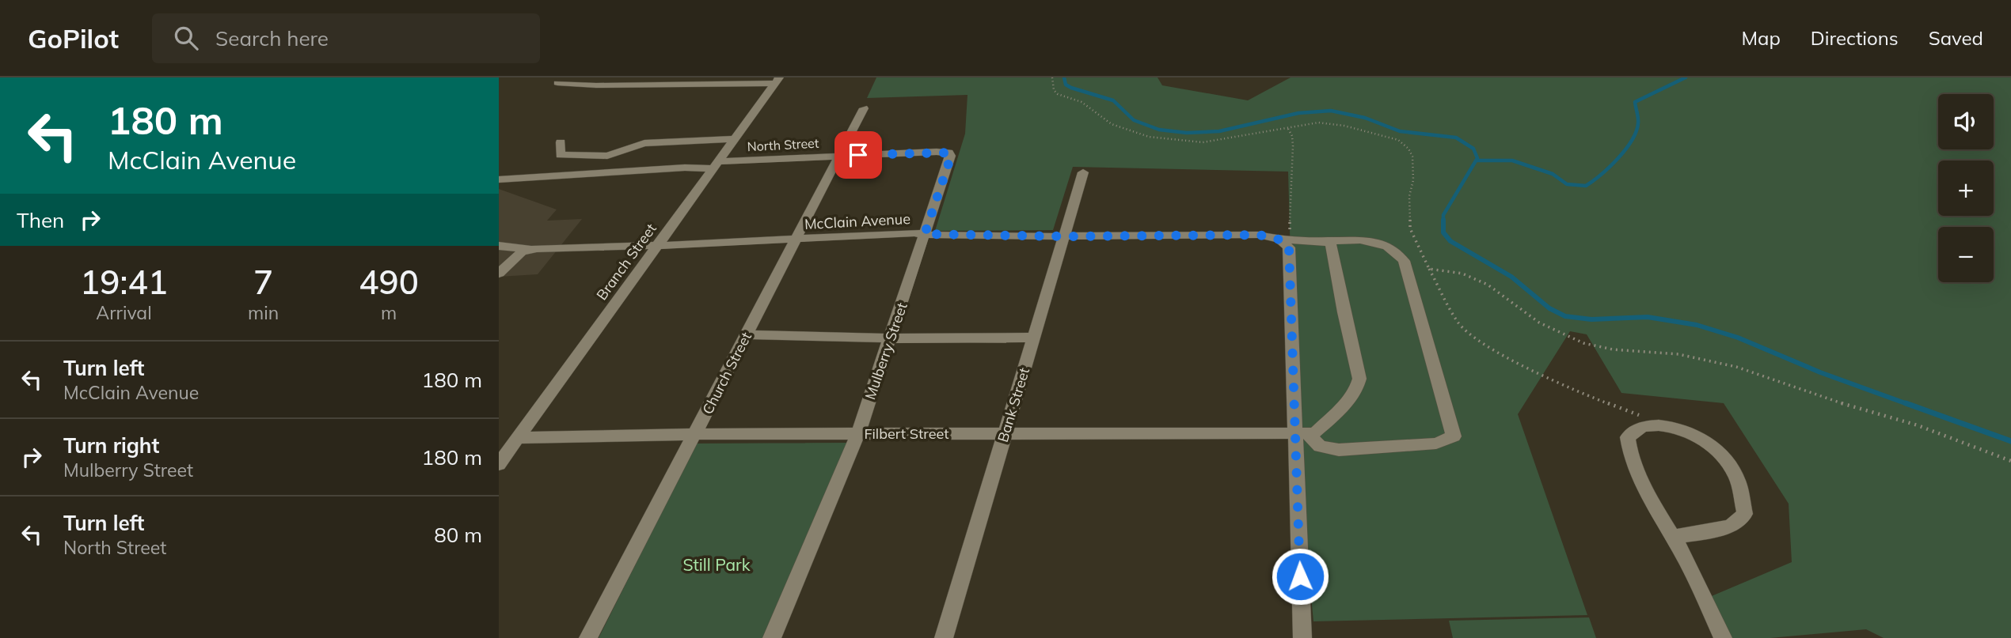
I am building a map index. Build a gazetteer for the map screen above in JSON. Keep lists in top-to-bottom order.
{
  "streets": {
    "street": [
      "North Street",
      "McClain Avenue",
      "Branch Street",
      "Mulberry Street",
      "Church Street",
      "Bank Street",
      "Filbert Street"
    ]
  },
  "crossings": [
    ["North Street", "Branch Street"],
    ["North Street", "Mulberry Street"],
    ["North Street", "Church Street"],
    ["McClain Avenue", "Branch Street"],
    ["McClain Avenue", "Mulberry Street"],
    ["McClain Avenue", "Church Street"],
    ["McClain Avenue", "Bank Street"],
    ["McClain Avenue", "Filbert Street"],
    ["Branch Street", "Filbert Street"],
    ["Mulberry Street", "Filbert Street"],
    ["Church Street", "Filbert Street"],
    ["Bank Street", "Filbert Street"]
  ],
  "parks": ["Still Park"],
  "page": {
    "header": "GoPilot",
    "search": "Search here",
    "nav": ["Map", "Directions", "Saved"],
    "turn": ["180 m", "McClain Avenue"],
    "map_buttons": ["+", "−"],
    "then": "Then",
    "eta": [
      "19:41",
      "Arrival",
      "7",
      "min",
      "490",
      "m"
    ],
    "list": [
      {
        "name": "Turn left",
        "note": "McClain Avenue",
        "value": "180 m"
      },
      {
        "name": "Turn right",
        "note": "Mulberry Street",
        "value": "180 m"
      },
      {
        "name": "Turn left",
        "note": "North Street",
        "value": "80 m"
      }
    ]
  }
}
